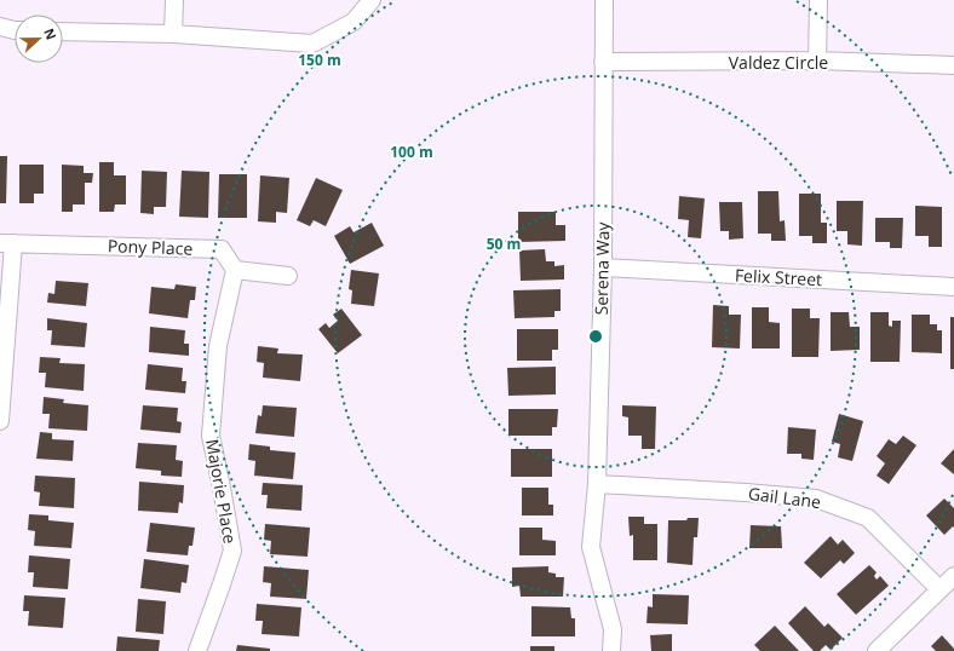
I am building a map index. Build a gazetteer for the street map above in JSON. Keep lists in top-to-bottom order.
{
  "streets": {
    "street": [
      "Valdez Circle",
      "Pony Place",
      "Serena Way",
      "Felix Street",
      "Majorie Place",
      "Gail Lane"
    ]
  },
  "crossings": [
    ["Valdez Circle", "Serena Way"],
    ["Pony Place", "Majorie Place"],
    ["Serena Way", "Felix Street"],
    ["Serena Way", "Gail Lane"]
  ],
  "north": "right",
  "rings": ["150 m", "100 m", "50 m"]
}
